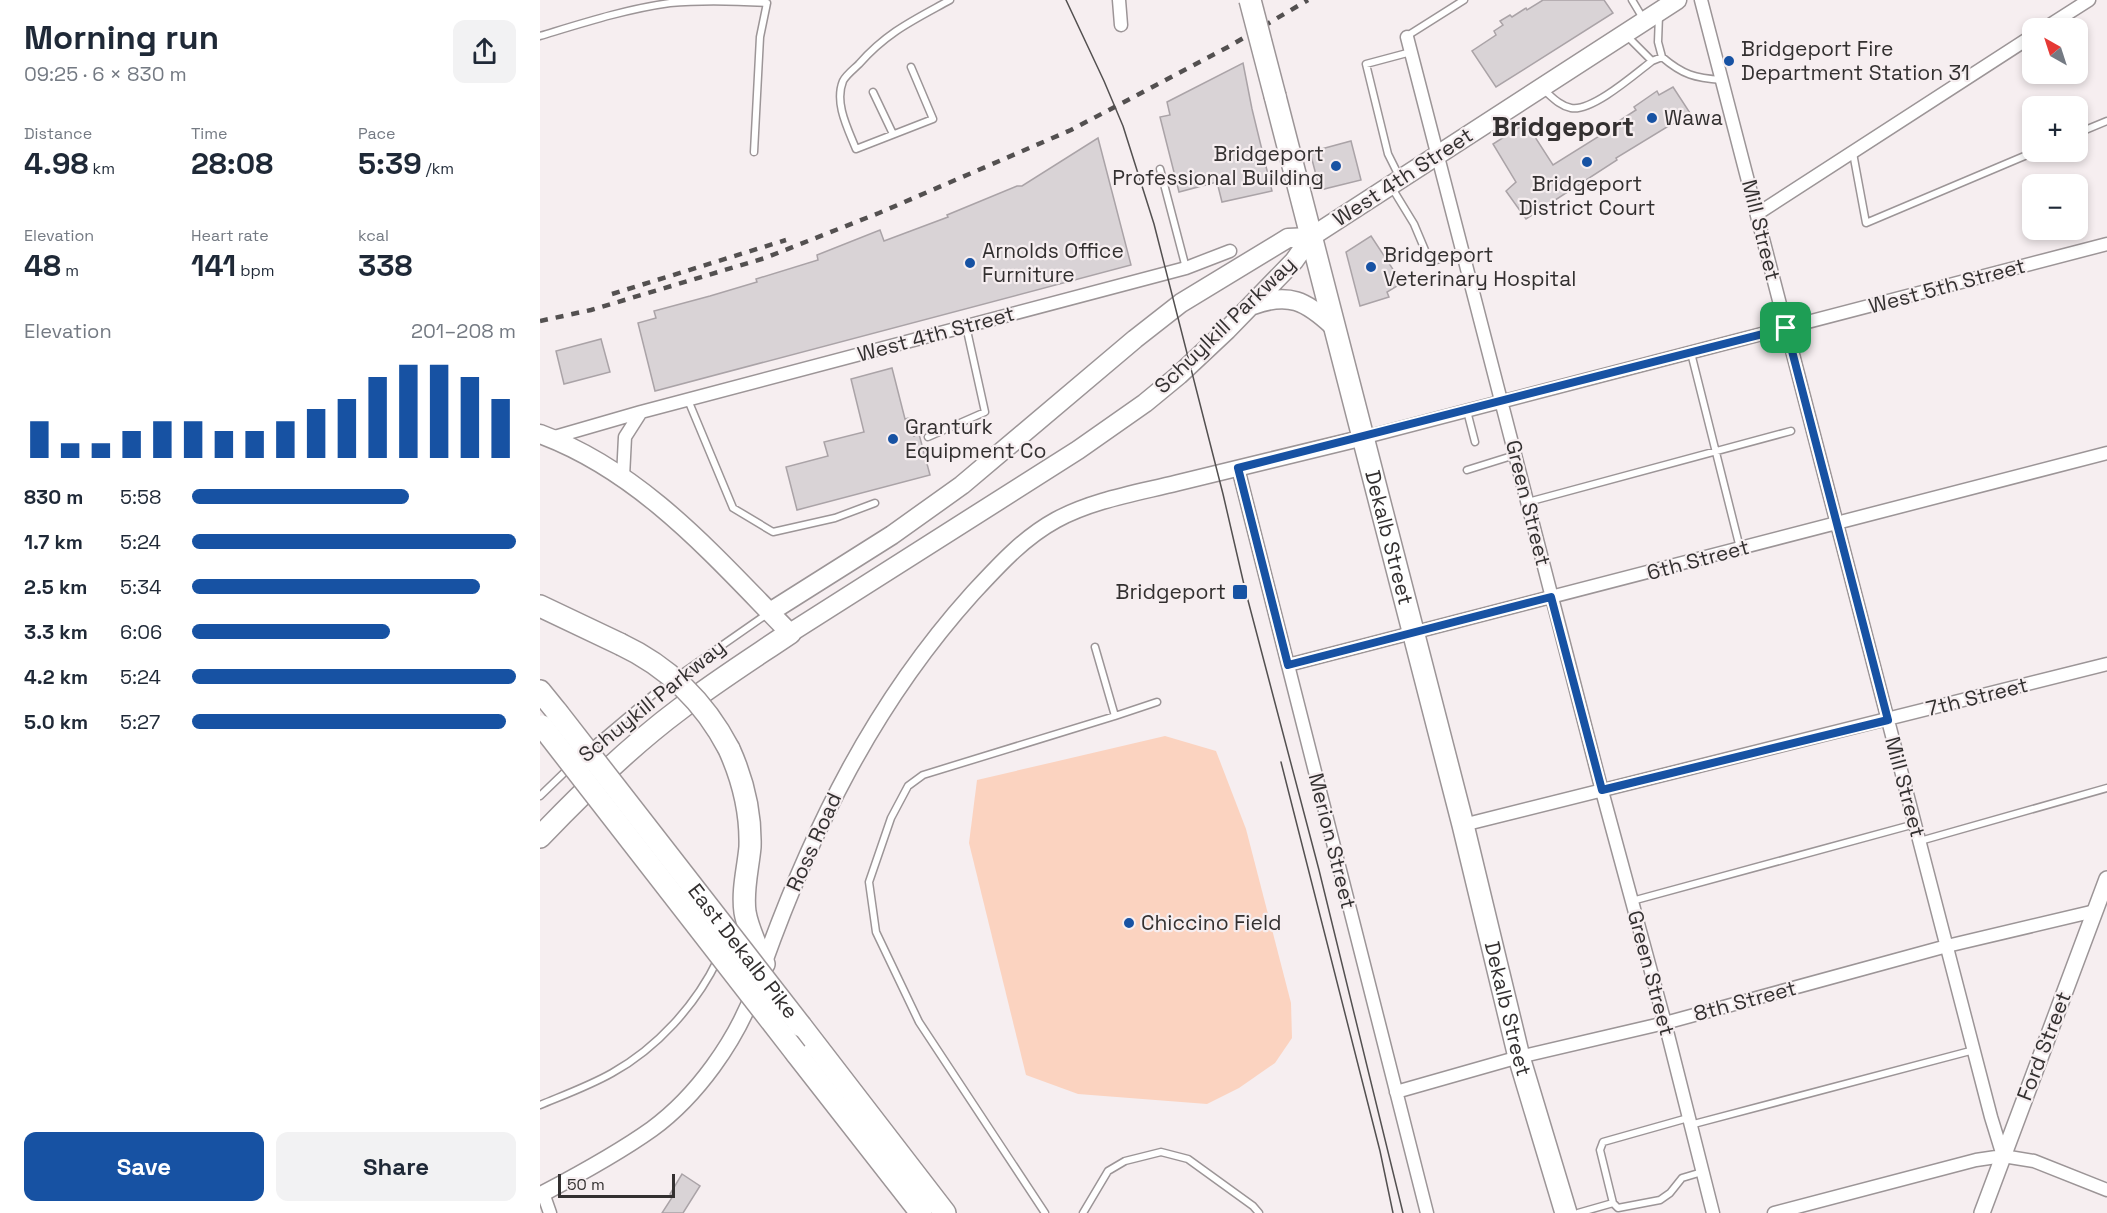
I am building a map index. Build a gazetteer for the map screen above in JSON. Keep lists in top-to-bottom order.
{
  "streets": {
    "highway": ["Dekalb Street", "East Dekalb Pike"],
    "main road": ["West 4th Street", "Schuylkill Parkway"],
    "street": [
      "Mill Street",
      "West 5th Street",
      "Green Street",
      "6th Street",
      "7th Street",
      "Merion Street",
      "Ross Road",
      "8th Street",
      "Ford Street"
    ],
    "lane": ["Schuykill Parkway"]
  },
  "crossings": [
    ["West 4th Street", "Schuylkill Parkway"],
    ["West 4th Street", "Green Street"],
    ["West 4th Street", "Dekalb Street"],
    ["Mill Street", "West 5th Street"],
    ["Mill Street", "6th Street"],
    ["Mill Street", "7th Street"],
    ["Mill Street", "8th Street"],
    ["Mill Street", "Ford Street"],
    ["West 5th Street", "Green Street"],
    ["West 5th Street", "Dekalb Street"],
    ["West 5th Street", "Ross Road"],
    ["Schuylkill Parkway", "Dekalb Street"],
    ["Schuylkill Parkway", "Schuykill Parkway"],
    ["Green Street", "6th Street"],
    ["Green Street", "7th Street"],
    ["Green Street", "8th Street"],
    ["Dekalb Street", "6th Street"],
    ["Dekalb Street", "7th Street"],
    ["Dekalb Street", "Ross Road"],
    ["Dekalb Street", "8th Street"],
    ["6th Street", "Merion Street"],
    ["Merion Street", "Ross Road"],
    ["Merion Street", "8th Street"],
    ["8th Street", "Ford Street"]
  ],
  "districts": ["Bridgeport"],
  "places": {
    "other": [
      "Bridgeport Fire Department Station 31",
      "Wawa",
      "Bridgeport District Court",
      "Bridgeport Professional Building",
      "Arnolds Office Furniture",
      "Bridgeport Veterinary Hospital",
      "Granturk Equipment Co",
      "Chiccino Field"
    ],
    "transit": ["Bridgeport"]
  },
  "scale_bar": "50 m",
  "north": "top left",
  "page": {
    "heading": ["Morning run", "09:25 · 6 × 830 m"],
    "map_buttons": ["+", "−"],
    "stats": [
      ["Distance", "4.98 km"],
      ["Time", "28:08"],
      ["Pace", "5:39 /km"],
      ["Elevation", "48 m"],
      ["Heart rate", "141 bpm"],
      ["kcal", "338"]
    ],
    "chart": ["Elevation", "201–208 m"],
    "list": [
      {
        "name": "830 m",
        "note": "5:58"
      },
      {
        "name": "1.7 km",
        "note": "5:24"
      },
      {
        "name": "2.5 km",
        "note": "5:34"
      },
      {
        "name": "3.3 km",
        "note": "6:06"
      },
      {
        "name": "4.2 km",
        "note": "5:24"
      },
      {
        "name": "5.0 km",
        "note": "5:27"
      }
    ],
    "buttons": ["Save", "Share"],
    "scale": "50 m"
  }
}
